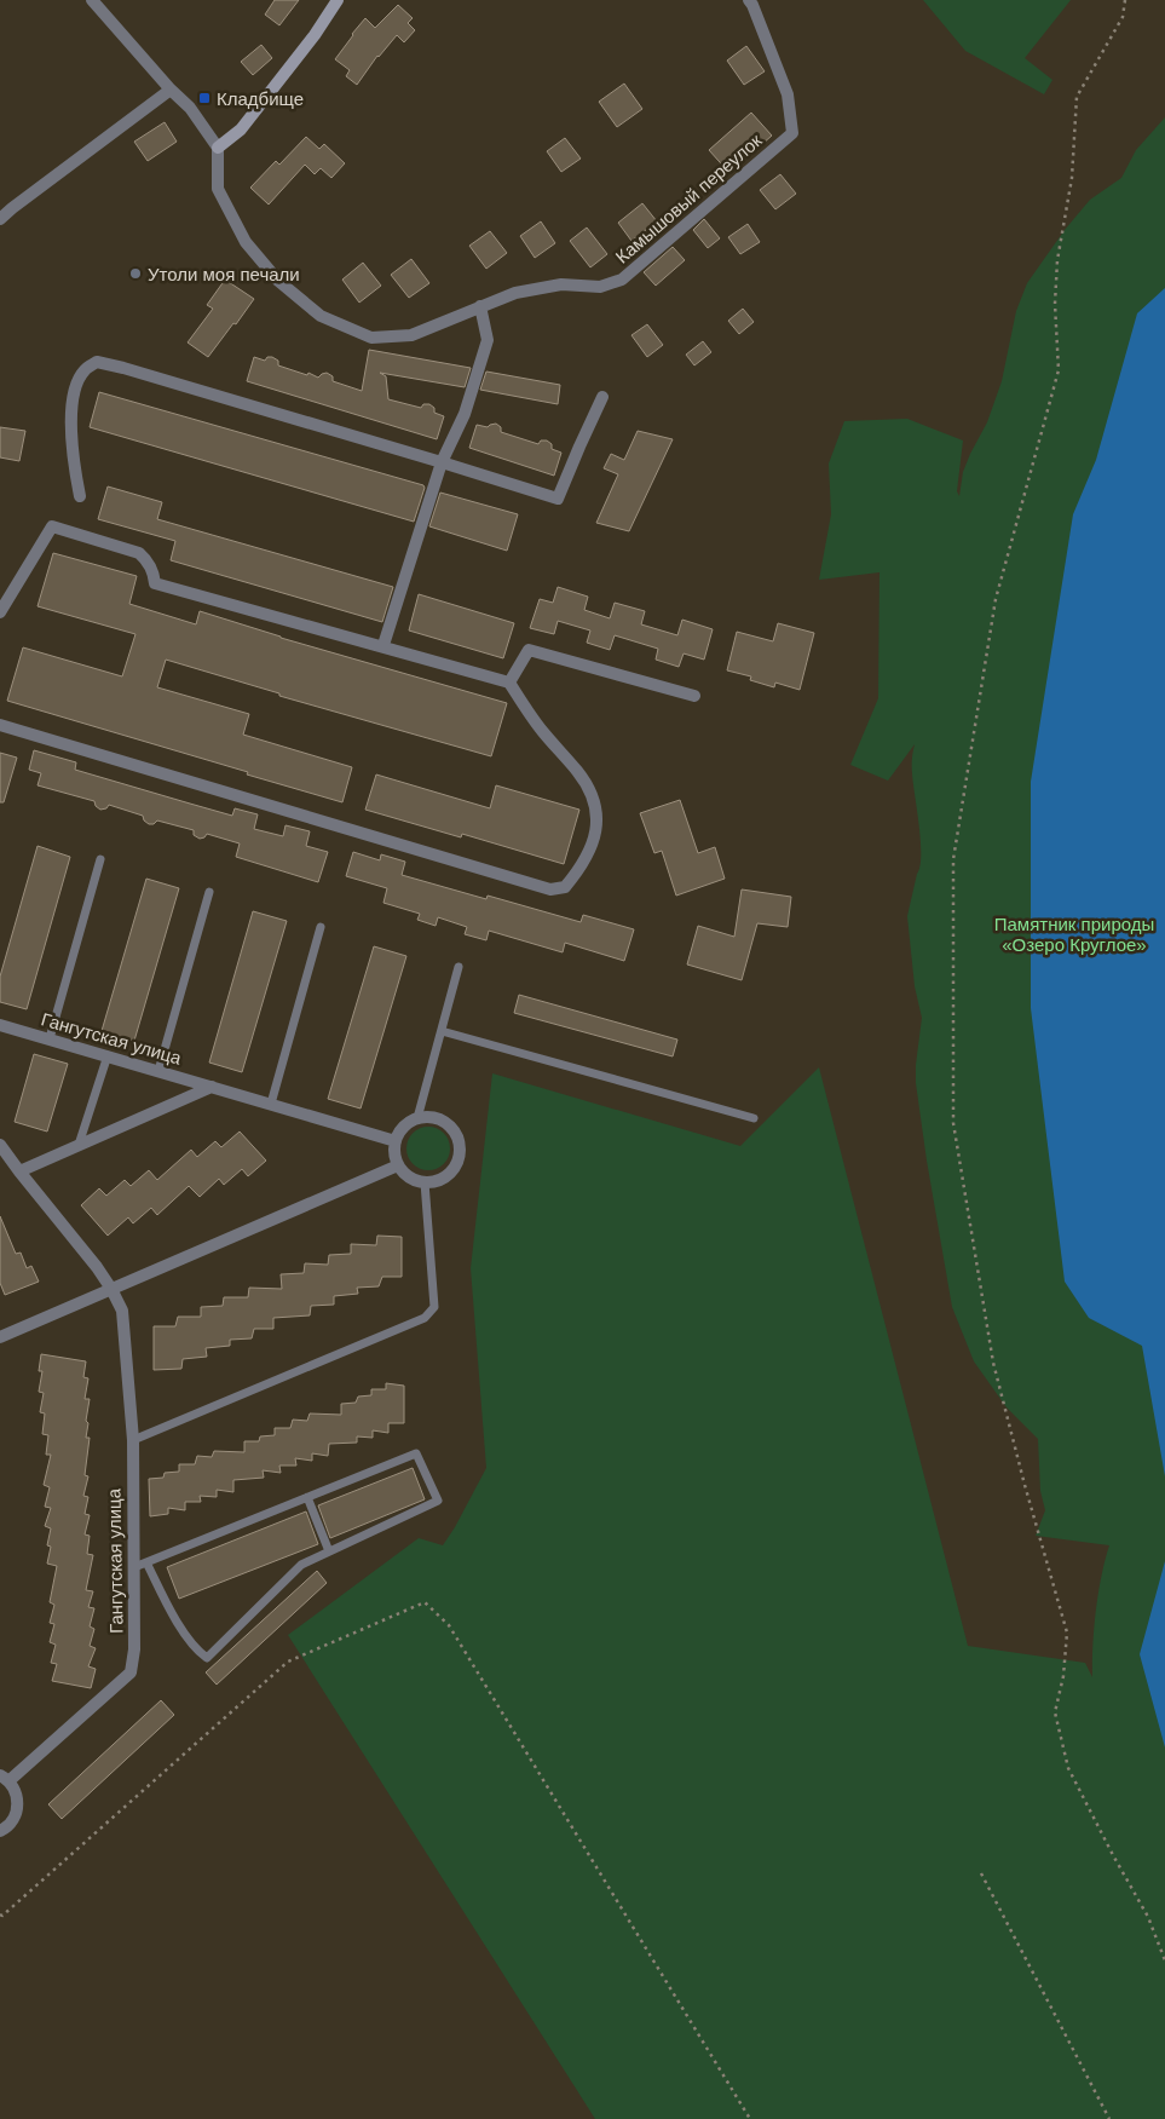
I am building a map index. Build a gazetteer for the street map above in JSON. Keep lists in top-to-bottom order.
{
  "streets": {
    "street": ["Камышовый переулок", "Гангутская улица"]
  },
  "parks": ["Памятник природы «Озеро Круглое»"],
  "places": {
    "transit": ["Кладбище"],
    "other": ["Утоли моя печали"]
  }
}
